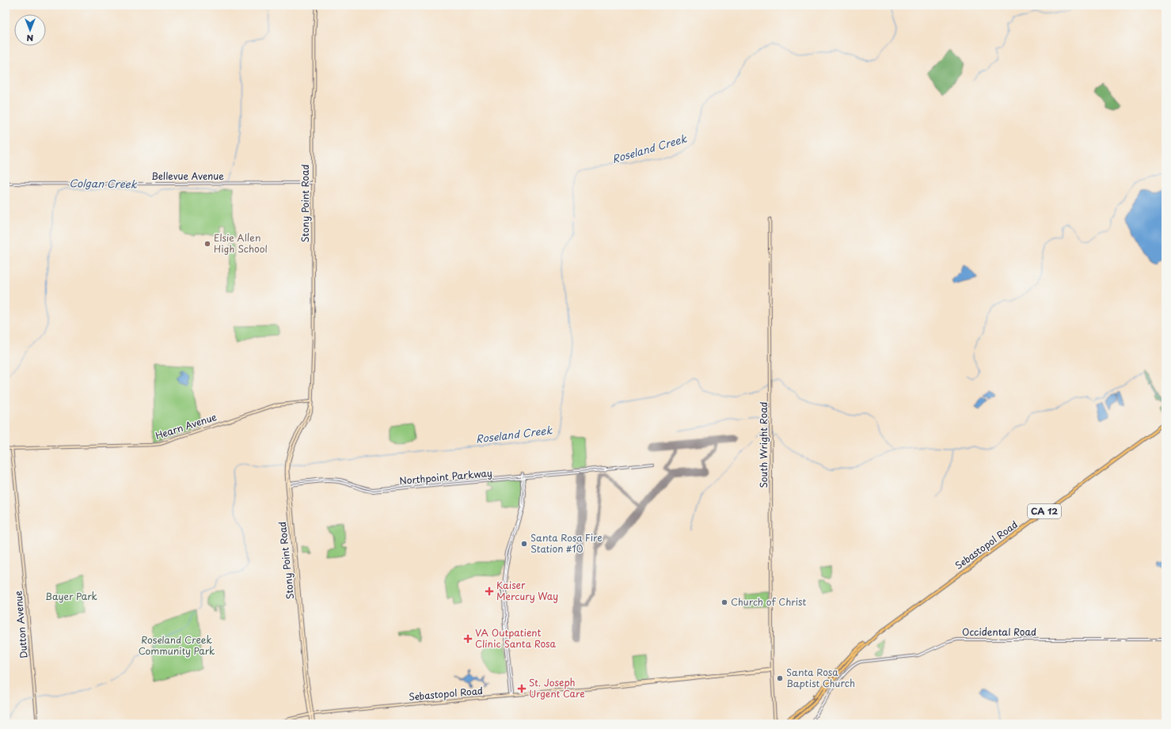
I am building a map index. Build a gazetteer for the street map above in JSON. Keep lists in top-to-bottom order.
{
  "streets": {
    "main road": [
      "Stony Point Road",
      "Hearn Avenue",
      "South Wright Road",
      "CA 12",
      "Sebastopol Road",
      "Dutton Avenue"
    ],
    "street": ["Bellevue Avenue", "Northpoint Parkway", "Occidental Road"]
  },
  "crossings": [
    ["Bellevue Avenue", "Stony Point Road"],
    ["Stony Point Road", "Hearn Avenue"],
    ["Stony Point Road", "Northpoint Parkway"],
    ["Stony Point Road", "Sebastopol Road"],
    ["Hearn Avenue", "Dutton Avenue"],
    ["South Wright Road", "Sebastopol Road"]
  ],
  "water": ["Roseland Creek", "Colgan Creek"],
  "parks": ["Bayer Park", "Roseland Creek Community Park"],
  "places": {
    "other": [
      "Elsie Allen High School",
      "Santa Rosa Fire Station #10",
      "Church of Christ",
      "Santa Rosa Baptist Church"
    ],
    "health": ["Kaiser Mercury Way", "VA Outpatient Clinic Santa Rosa", "St. Joseph Urgent Care"]
  },
  "north": "bottom"
}
